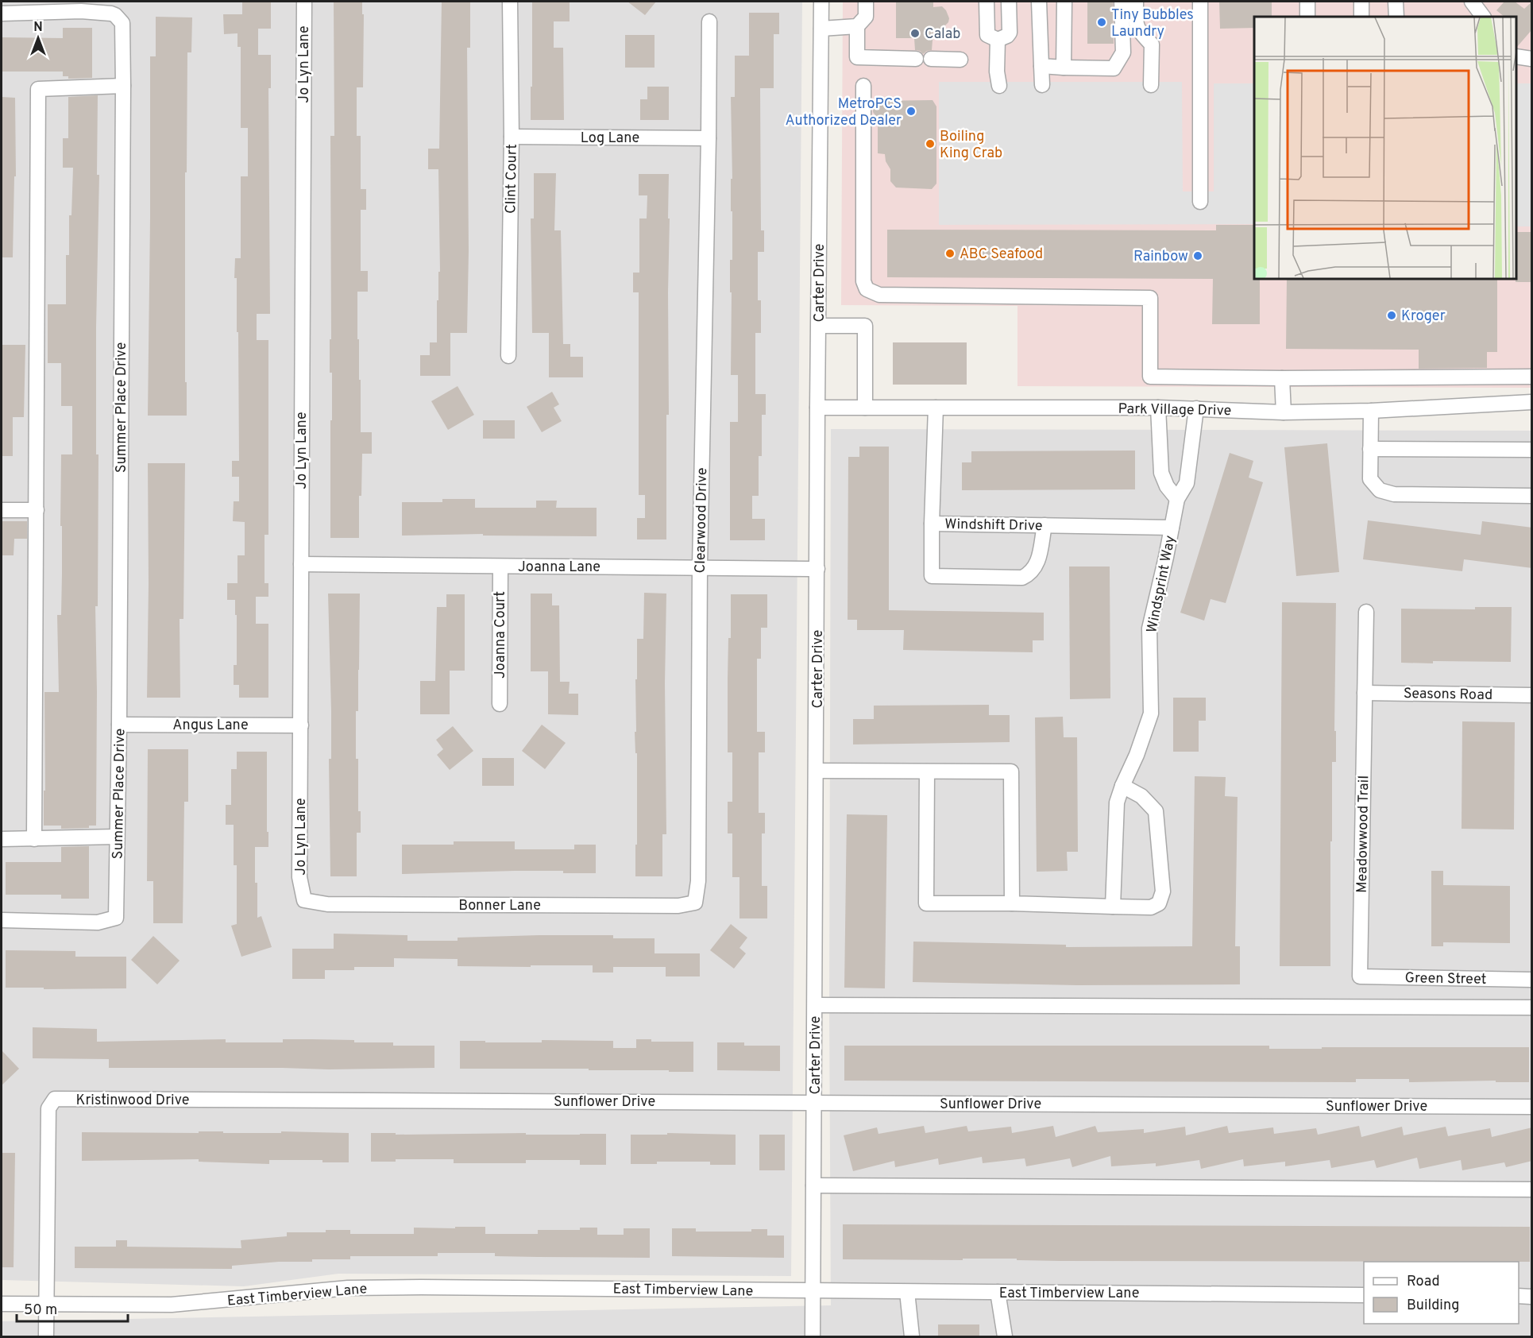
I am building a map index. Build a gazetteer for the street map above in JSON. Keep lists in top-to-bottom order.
{
  "streets": {
    "street": [
      "Jo Lyn Lane",
      "Log Lane",
      "Clint Court",
      "Carter Drive",
      "Summer Place Drive",
      "Park Village Drive",
      "Clearwood Drive",
      "Windshift Drive",
      "Joanna Lane",
      "Windsprint Way",
      "Joanna Court",
      "Seasons Road",
      "Angus Lane",
      "Meadowwood Trail",
      "Bonner Lane",
      "Green Street",
      "Kristinwood Drive",
      "Sunflower Drive",
      "East Timberview Lane"
    ]
  },
  "crossings": [
    ["Jo Lyn Lane", "Joanna Lane"],
    ["Jo Lyn Lane", "Angus Lane"],
    ["Jo Lyn Lane", "Bonner Lane"],
    ["Log Lane", "Clint Court"],
    ["Log Lane", "Clearwood Drive"],
    ["Carter Drive", "Park Village Drive"],
    ["Carter Drive", "Joanna Lane"],
    ["Carter Drive", "Sunflower Drive"],
    ["Carter Drive", "East Timberview Lane"],
    ["Summer Place Drive", "Angus Lane"],
    ["Park Village Drive", "Windshift Drive"],
    ["Park Village Drive", "Windsprint Way"],
    ["Clearwood Drive", "Joanna Lane"],
    ["Clearwood Drive", "Bonner Lane"],
    ["Windshift Drive", "Windsprint Way"],
    ["Joanna Lane", "Joanna Court"],
    ["Seasons Road", "Meadowwood Trail"],
    ["Meadowwood Trail", "Green Street"],
    ["Kristinwood Drive", "Sunflower Drive"],
    ["Kristinwood Drive", "East Timberview Lane"]
  ],
  "places": [
    "Tiny Bubbles Laundry",
    "Calab",
    "MetroPCS Authorized Dealer",
    "Boiling King Crab",
    "ABC Seafood",
    "Rainbow",
    "Kroger"
  ],
  "legend": ["Road", "Building"],
  "scale_bar": "50 m",
  "north": "top"
}
